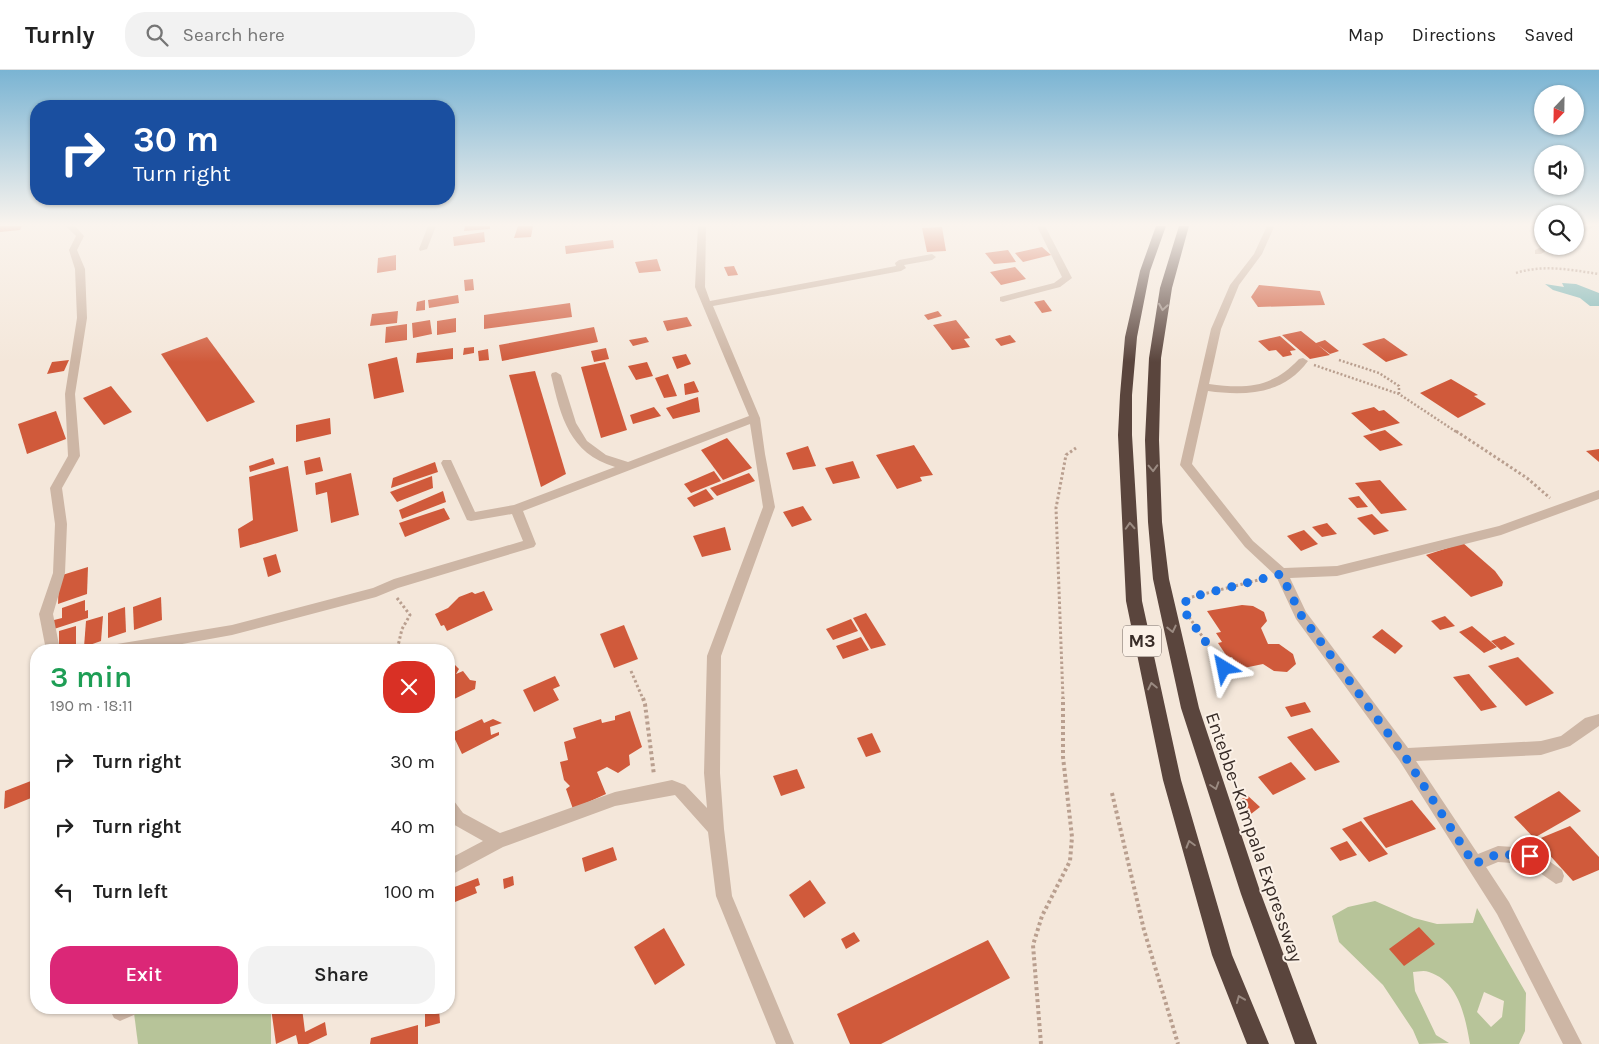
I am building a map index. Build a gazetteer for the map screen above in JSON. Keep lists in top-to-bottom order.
{
  "streets": {
    "highway": ["M3", "Entebbe–Kampala Expressway"]
  },
  "north": "bottom",
  "page": {
    "header": "Turnly",
    "search": "Search here",
    "nav": ["Map", "Directions", "Saved"],
    "turn": ["30 m", "Turn right"],
    "heading": ["3 min", "190 m · 18:11"],
    "list": [
      {
        "name": "Turn right",
        "value": "30 m"
      },
      {
        "name": "Turn right",
        "value": "40 m"
      },
      {
        "name": "Turn left",
        "value": "100 m"
      }
    ],
    "buttons": ["Exit", "Share"]
  }
}
